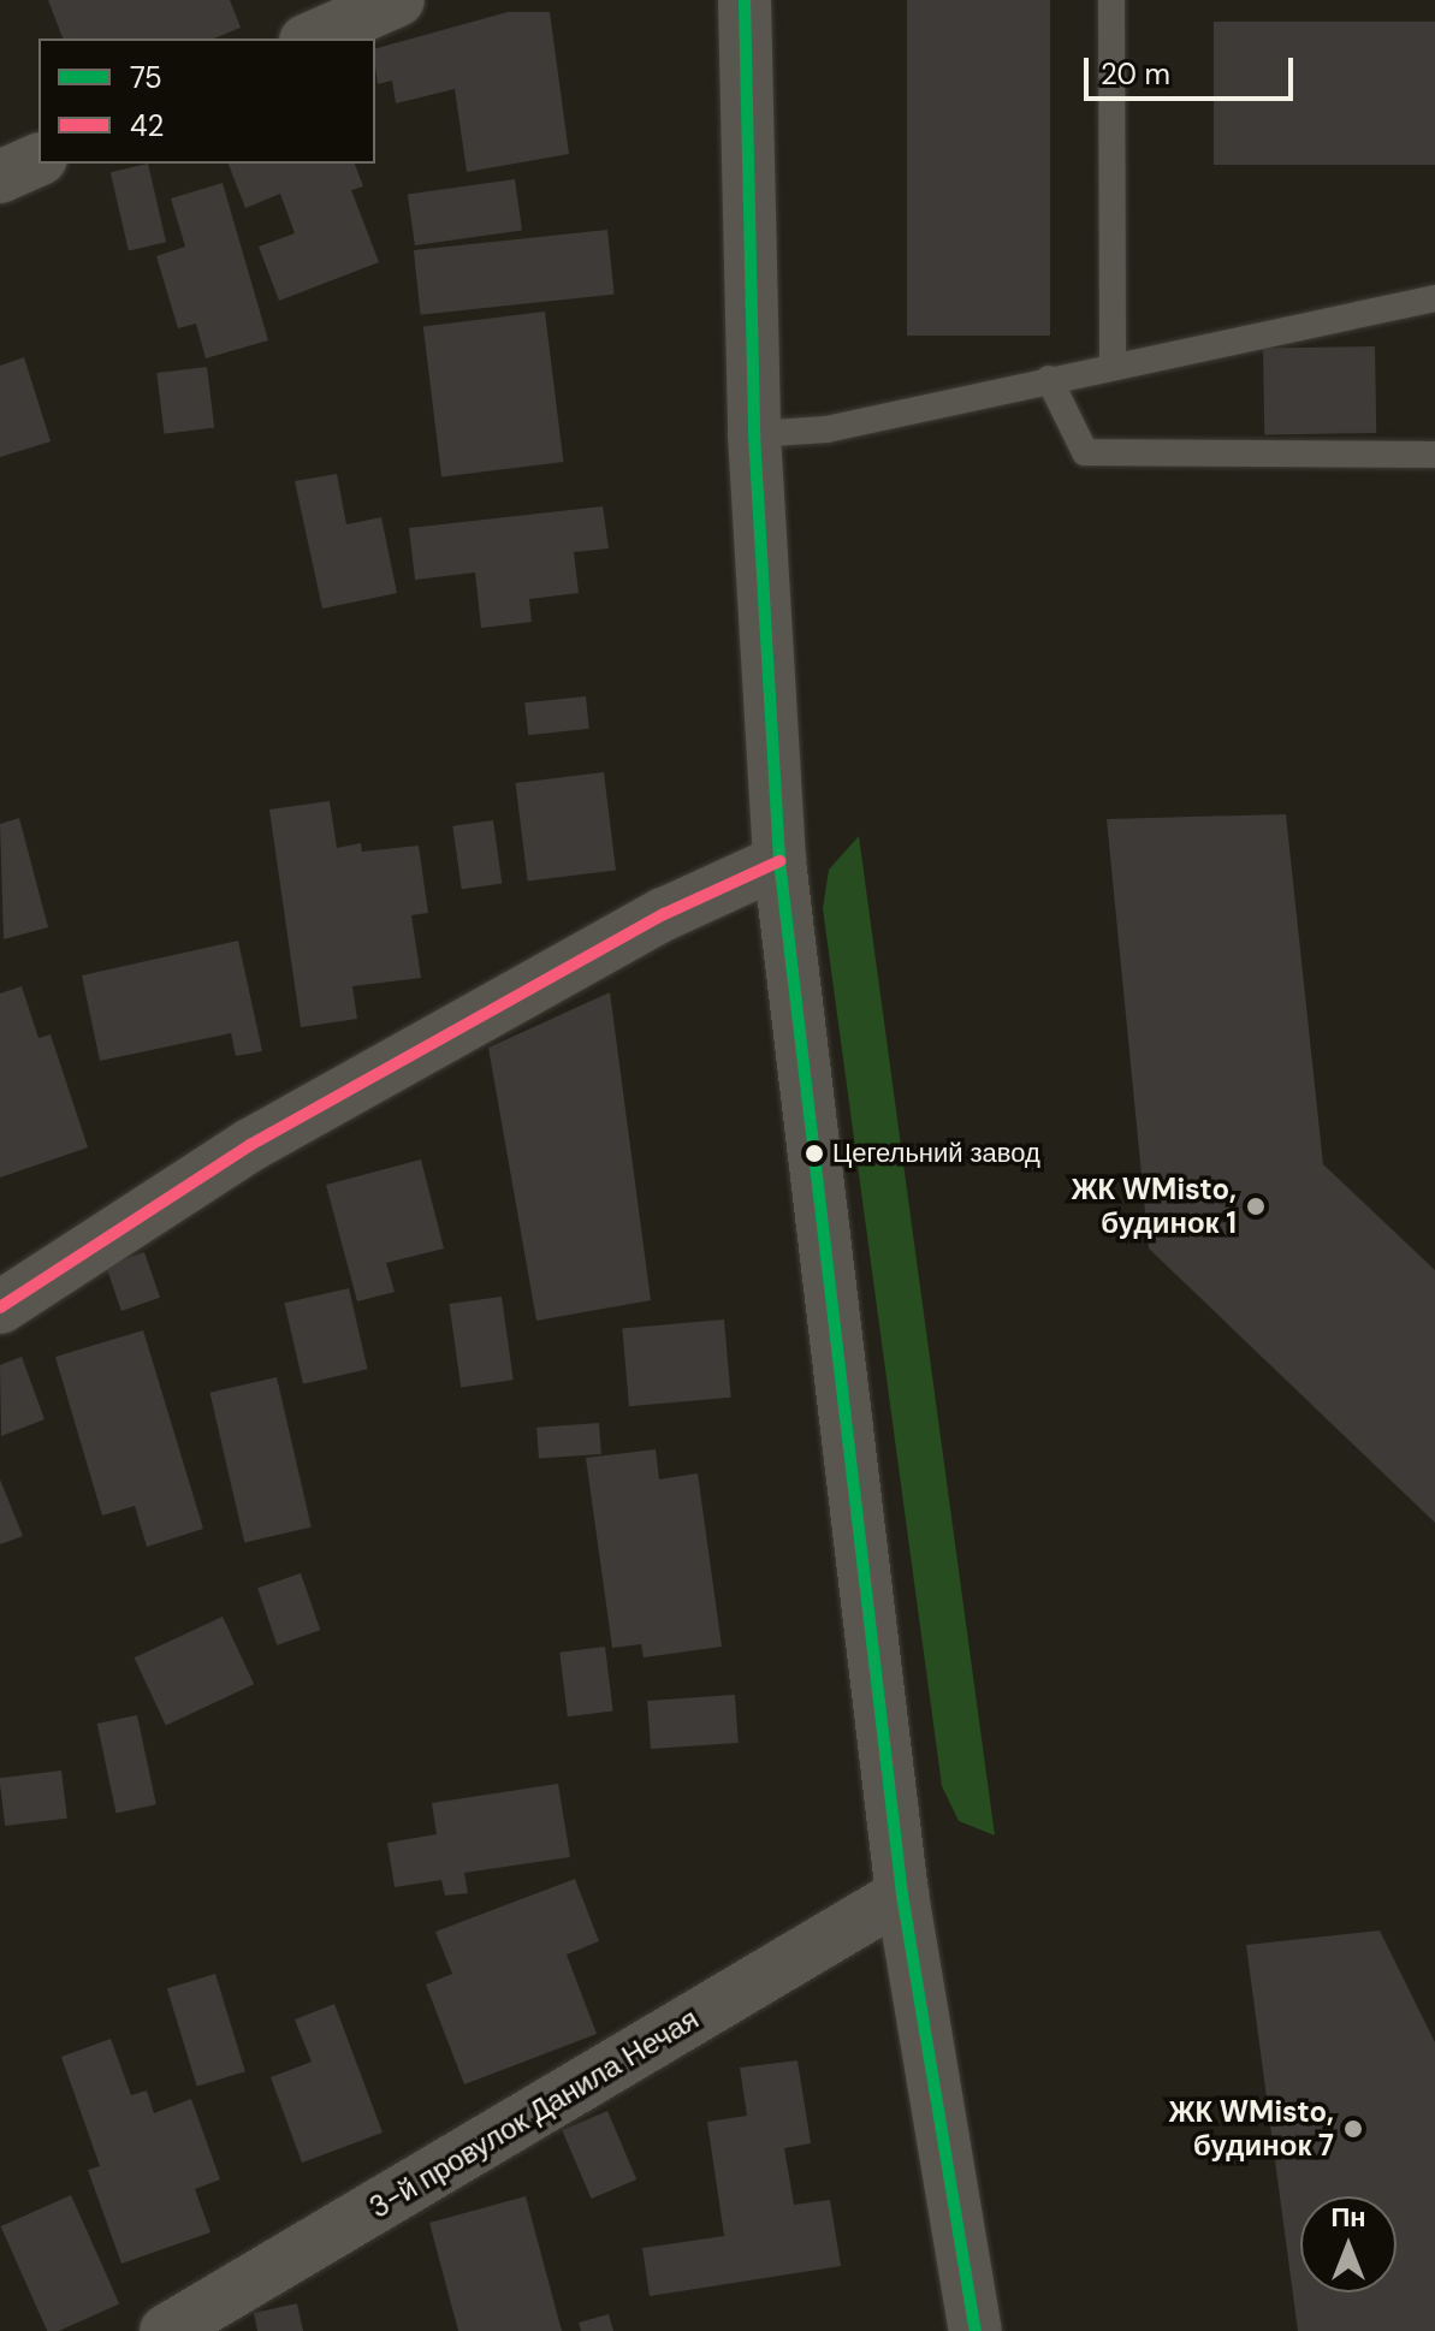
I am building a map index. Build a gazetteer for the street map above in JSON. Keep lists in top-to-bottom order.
{
  "streets": {
    "main road": ["3-й провулок Данила Нечая"]
  },
  "places": ["Цегельний завод", "ЖК WMisto, будинок 1", "ЖК WMisto, будинок 7"],
  "lines": ["transit line 75", "transit line 42"],
  "legend": ["75", "42"],
  "scale_bar": "20 m",
  "north": "top"
}
